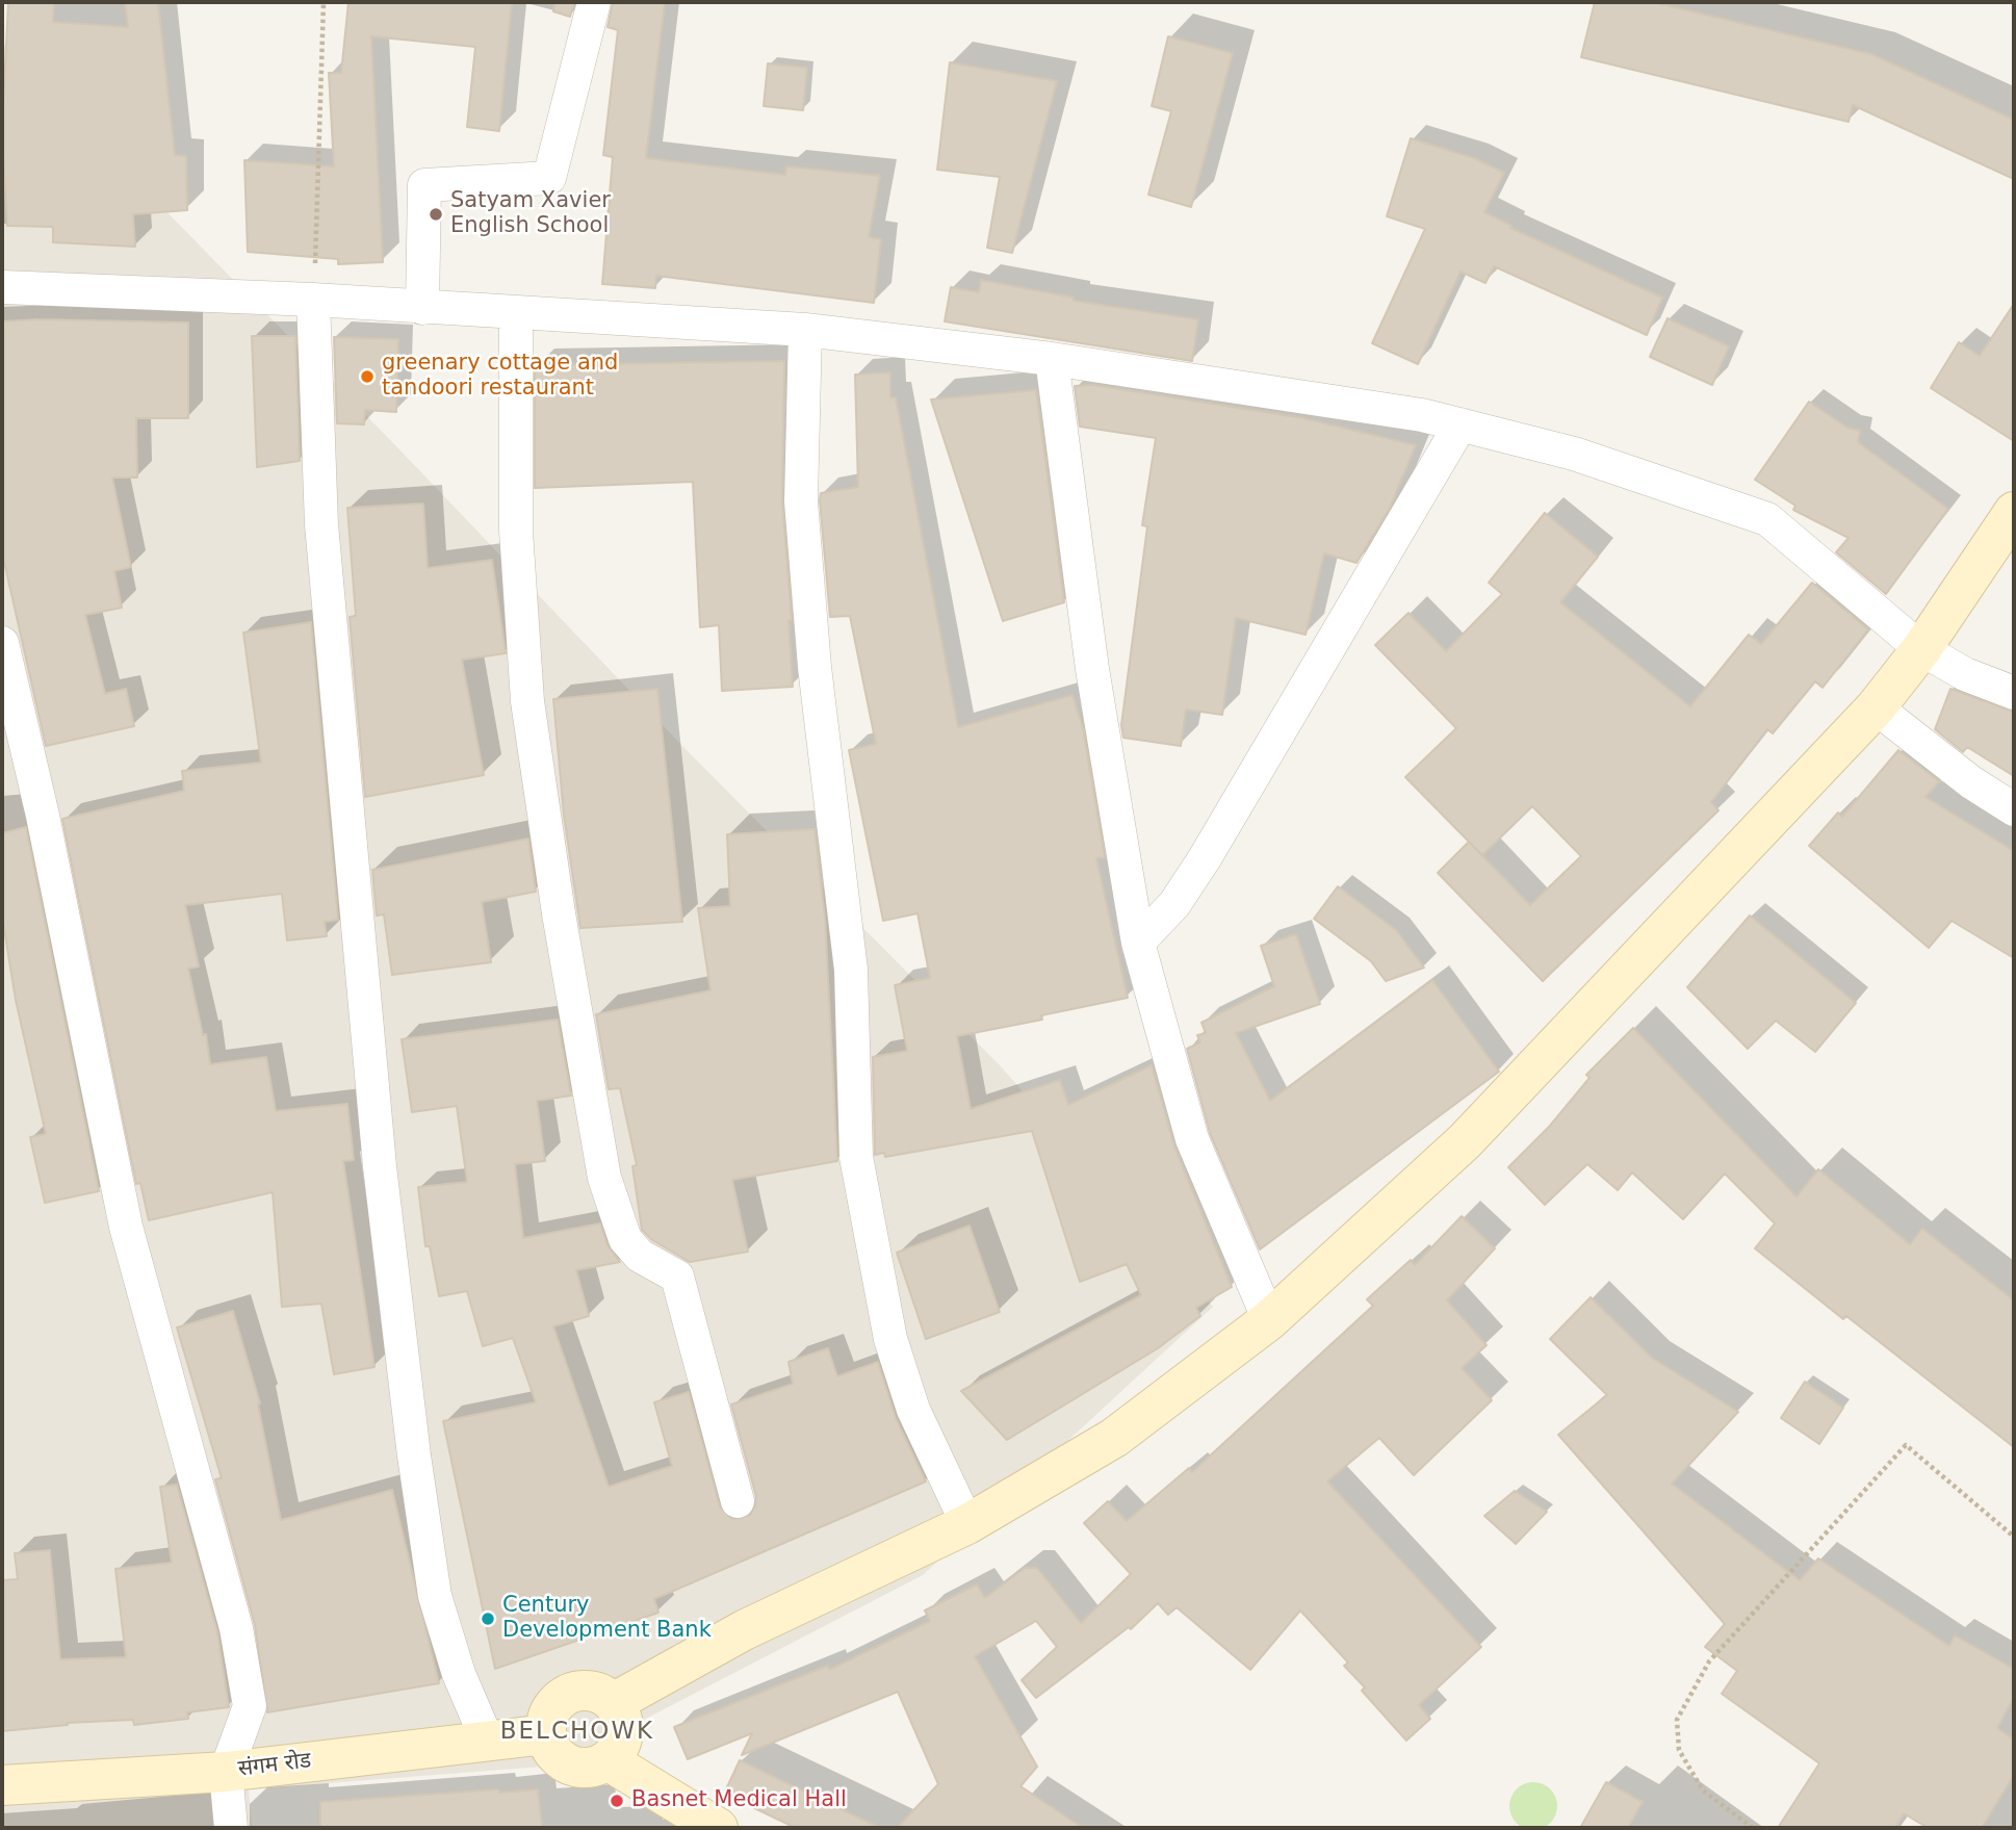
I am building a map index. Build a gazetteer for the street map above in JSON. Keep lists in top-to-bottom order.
{
  "streets": {
    "street": ["संगम रोड"]
  },
  "districts": ["BELCHOWK"],
  "places": [
    "Satyam Xavier English School",
    "greenary cottage and tandoori restaurant",
    "Century Development Bank",
    "Basnet Medical Hall"
  ]
}
